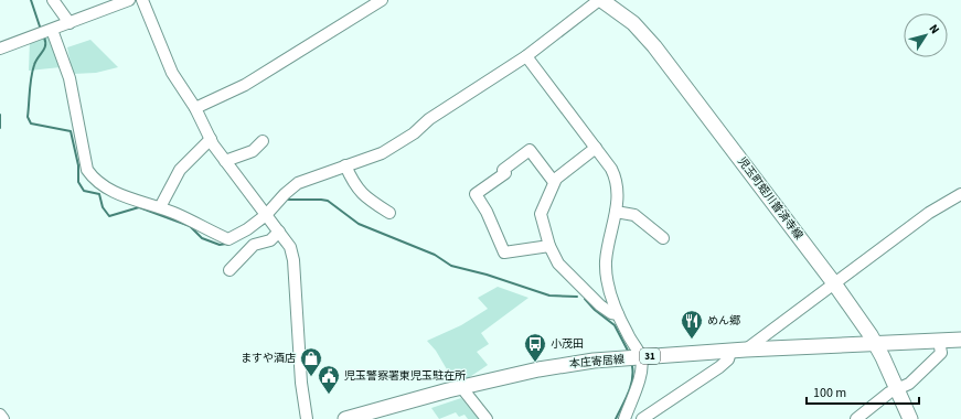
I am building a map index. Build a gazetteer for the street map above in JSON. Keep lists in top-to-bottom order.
{
  "streets": {
    "main road": ["児玉町蛭川普済寺線", "31", "本庄寄居線"]
  },
  "crossings": [
    ["児玉町蛭川普済寺線", "本庄寄居線"]
  ],
  "places": {
    "restaurant": ["めん郷"],
    "bus stop": ["小茂田"],
    "shop": ["ますや酒店"],
    "public building": ["児玉警察署東児玉駐在所"]
  },
  "scale_bar": "100 m",
  "north": "top right"
}
